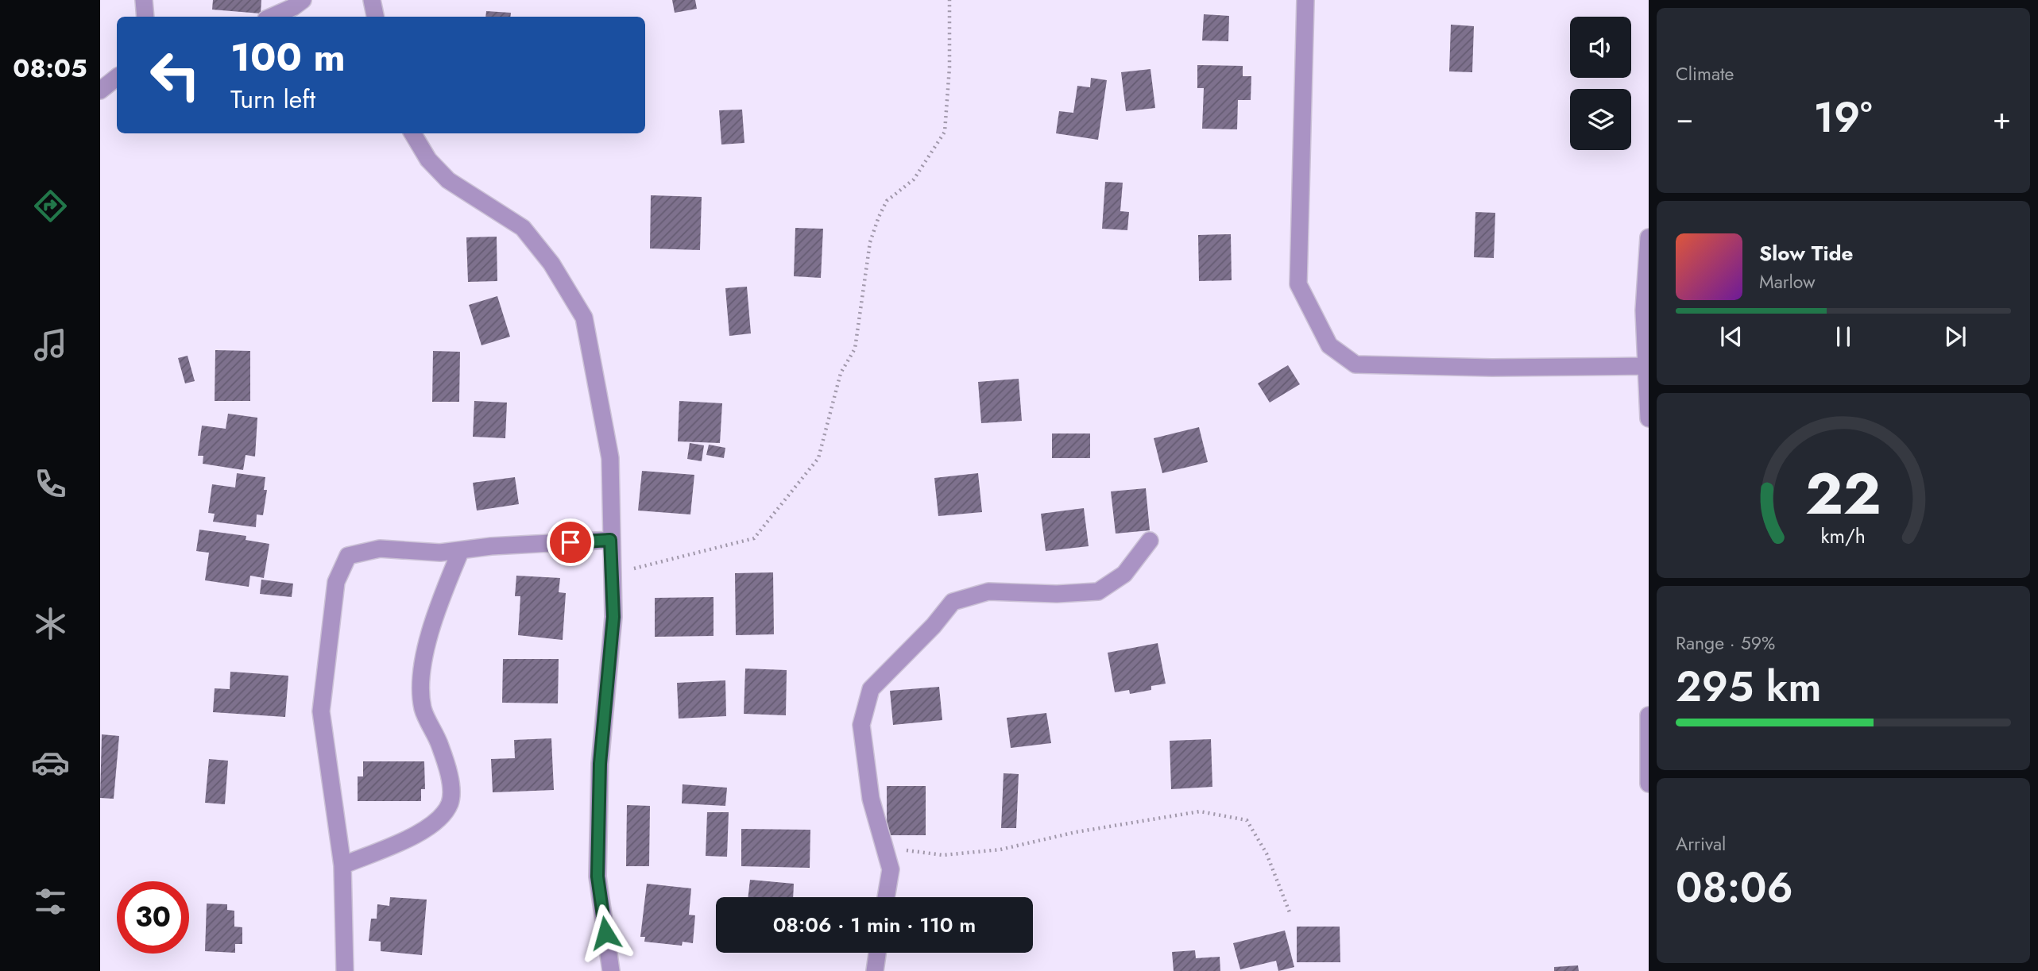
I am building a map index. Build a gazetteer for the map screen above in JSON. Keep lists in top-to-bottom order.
{
  "page": {
    "tabs": "08:05",
    "tile": [
      "Climate",
      ["Range · 59%", "295 km"],
      ["Arrival", "08:06"]
    ],
    "turn": ["100 m", "Turn left"],
    "heat": ["−", "19°", "+"],
    "song": ["Slow Tide", "Marlow"],
    "limit": "30",
    "trip": "08:06 · 1 min · 110 m",
    "gauge": ["22", "km/h"]
  }
}
